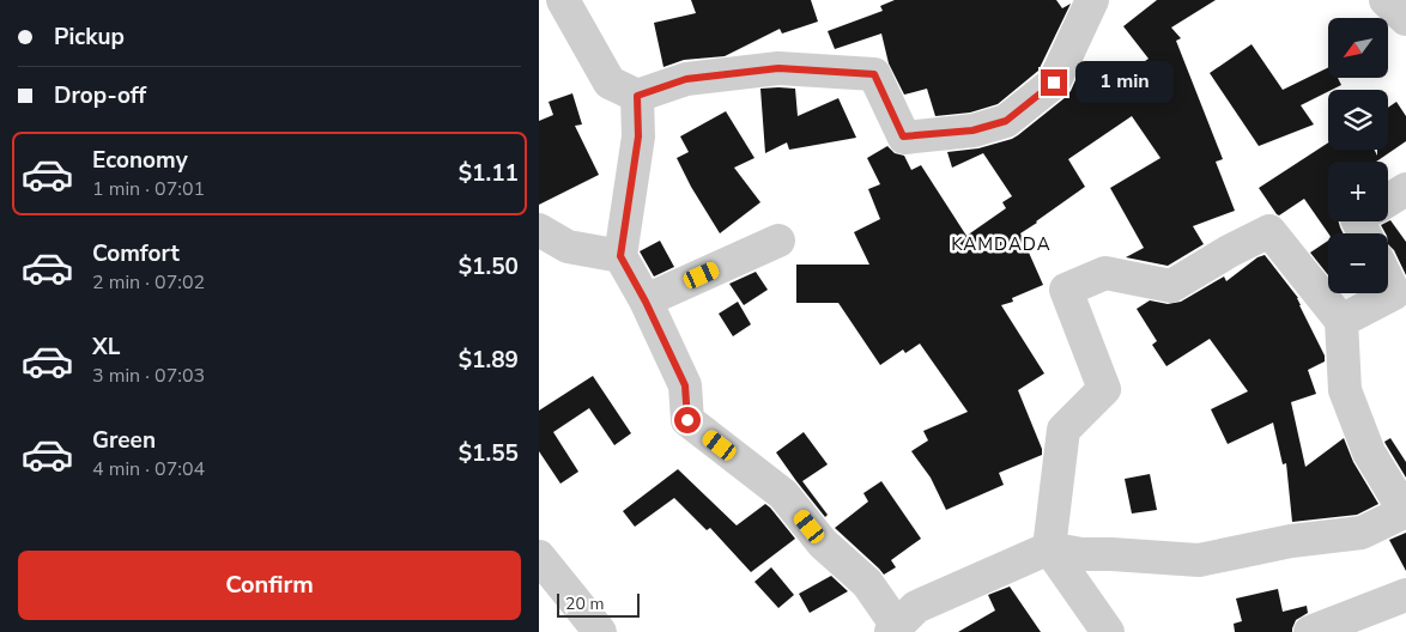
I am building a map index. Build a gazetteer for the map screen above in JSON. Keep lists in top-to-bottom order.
{
  "districts": ["KAMDADA"],
  "scale_bar": "20 m",
  "north": "bottom left",
  "page": {
    "banner": ["Pickup", "Drop-off"],
    "map_buttons": ["+", "−"],
    "bubble": "1 min",
    "list": [
      {
        "name": "Economy",
        "note": "1 min · 07:01",
        "value": "$1.11"
      },
      {
        "name": "Comfort",
        "note": "2 min · 07:02",
        "value": "$1.50"
      },
      {
        "name": "XL",
        "note": "3 min · 07:03",
        "value": "$1.89"
      },
      {
        "name": "Green",
        "note": "4 min · 07:04",
        "value": "$1.55"
      }
    ],
    "buttons": "Confirm",
    "scale": "20 m"
  }
}
